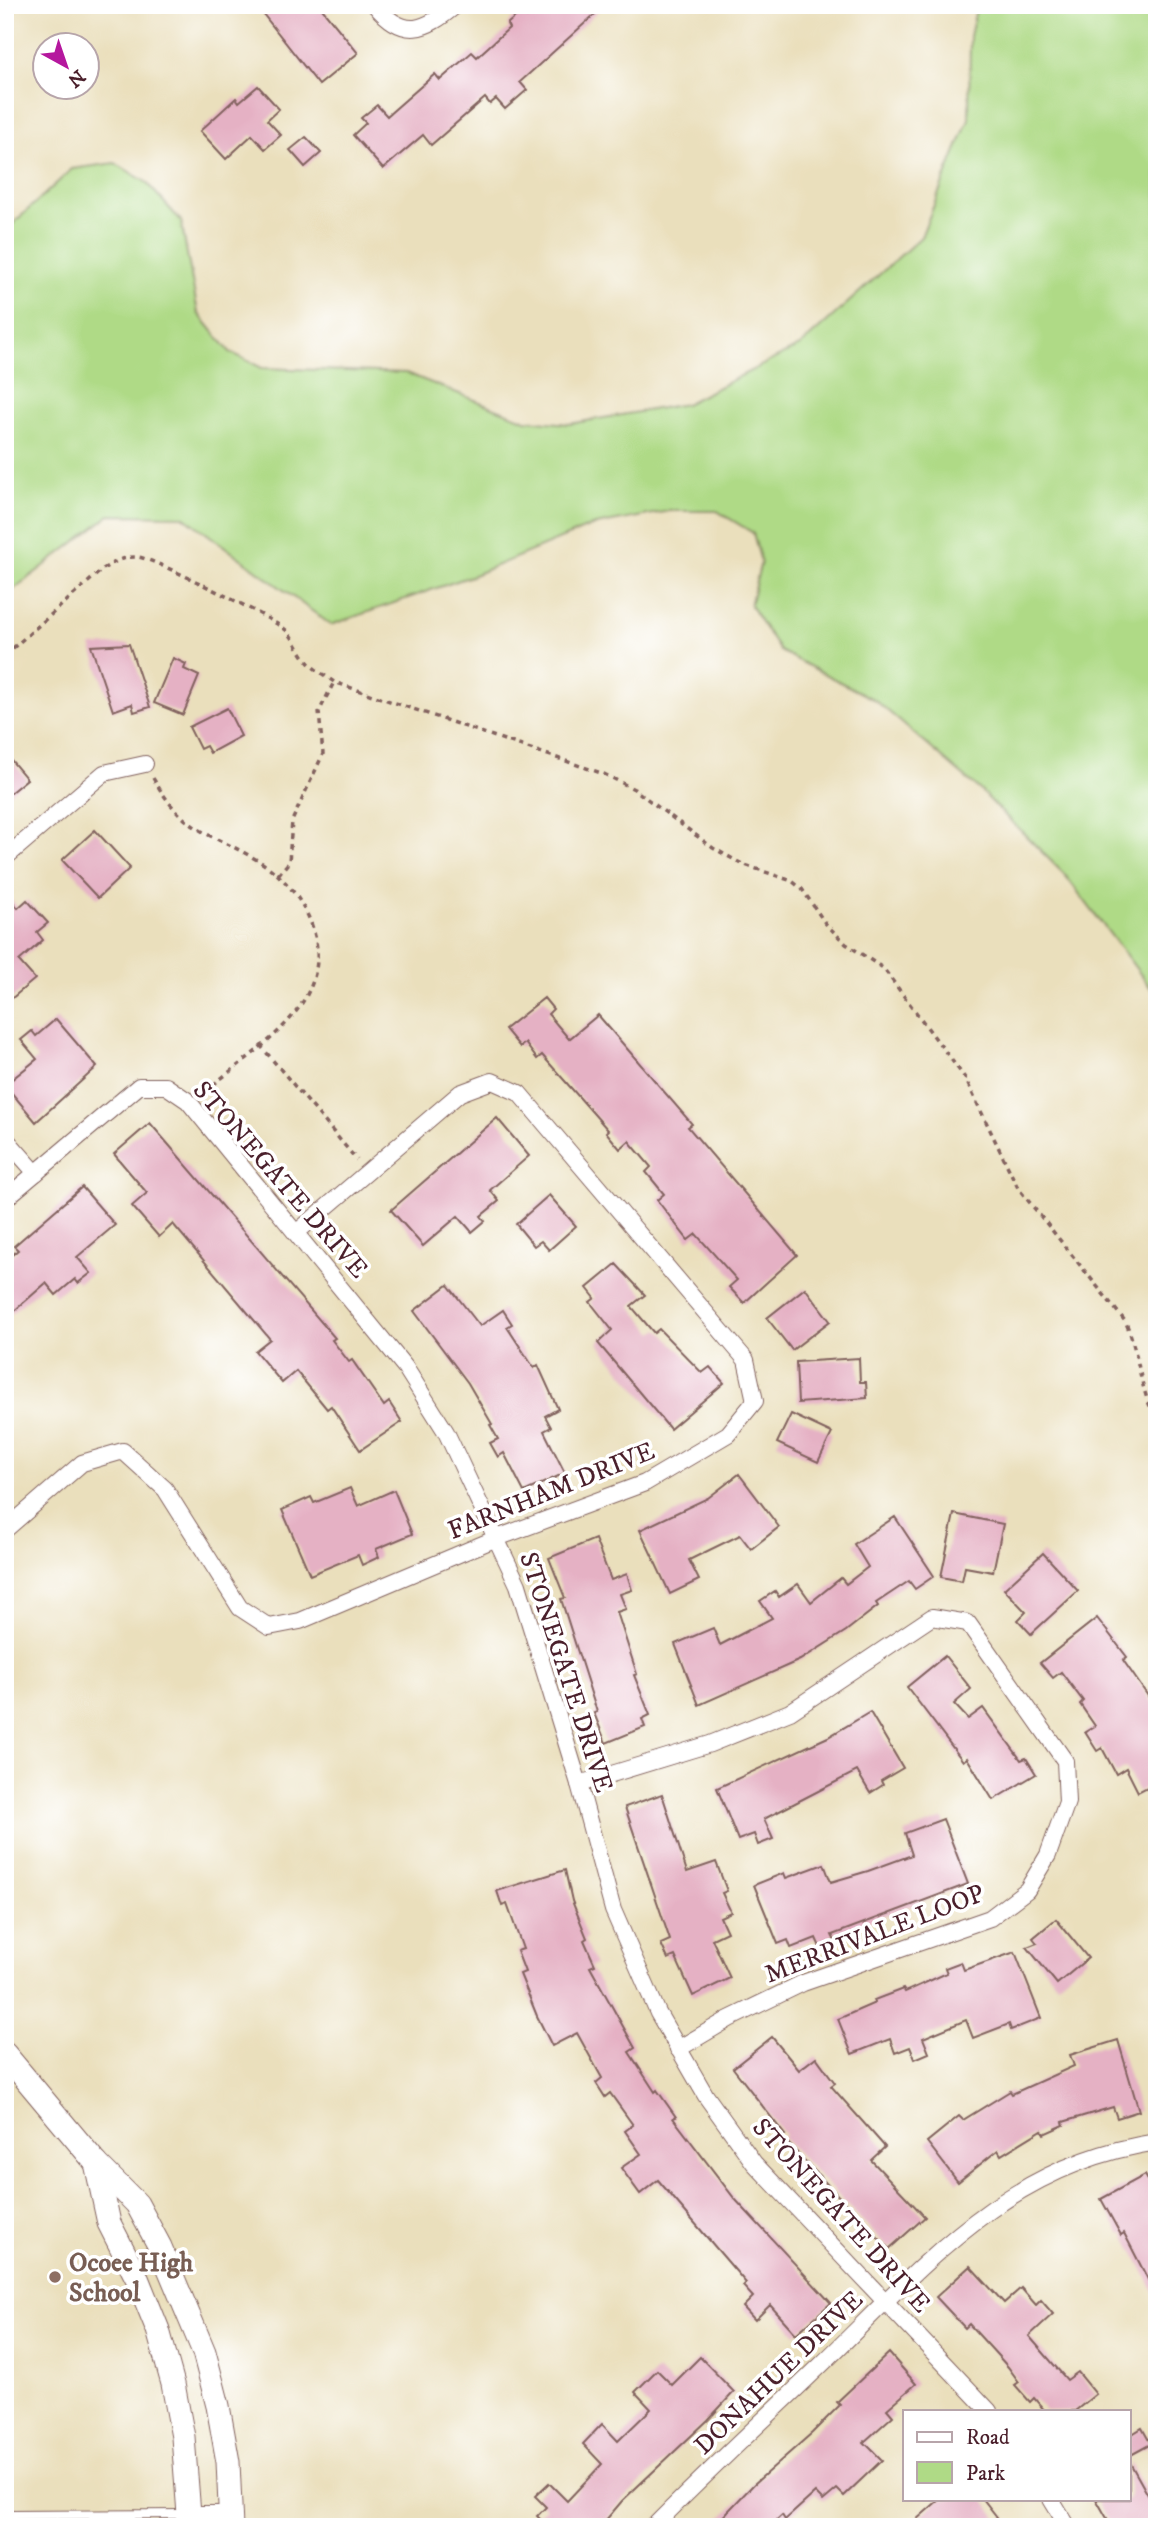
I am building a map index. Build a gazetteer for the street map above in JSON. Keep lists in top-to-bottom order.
{
  "streets": {
    "street": [
      "STONEGATE DRIVE",
      "FARNHAM DRIVE",
      "MERRIVALE LOOP",
      "DONAHUE DRIVE"
    ]
  },
  "crossings": [
    ["STONEGATE DRIVE", "FARNHAM DRIVE"],
    ["STONEGATE DRIVE", "MERRIVALE LOOP"],
    ["STONEGATE DRIVE", "DONAHUE DRIVE"]
  ],
  "places": ["Ocoee High School"],
  "legend": ["Road", "Park"],
  "north": "bottom right"
}
